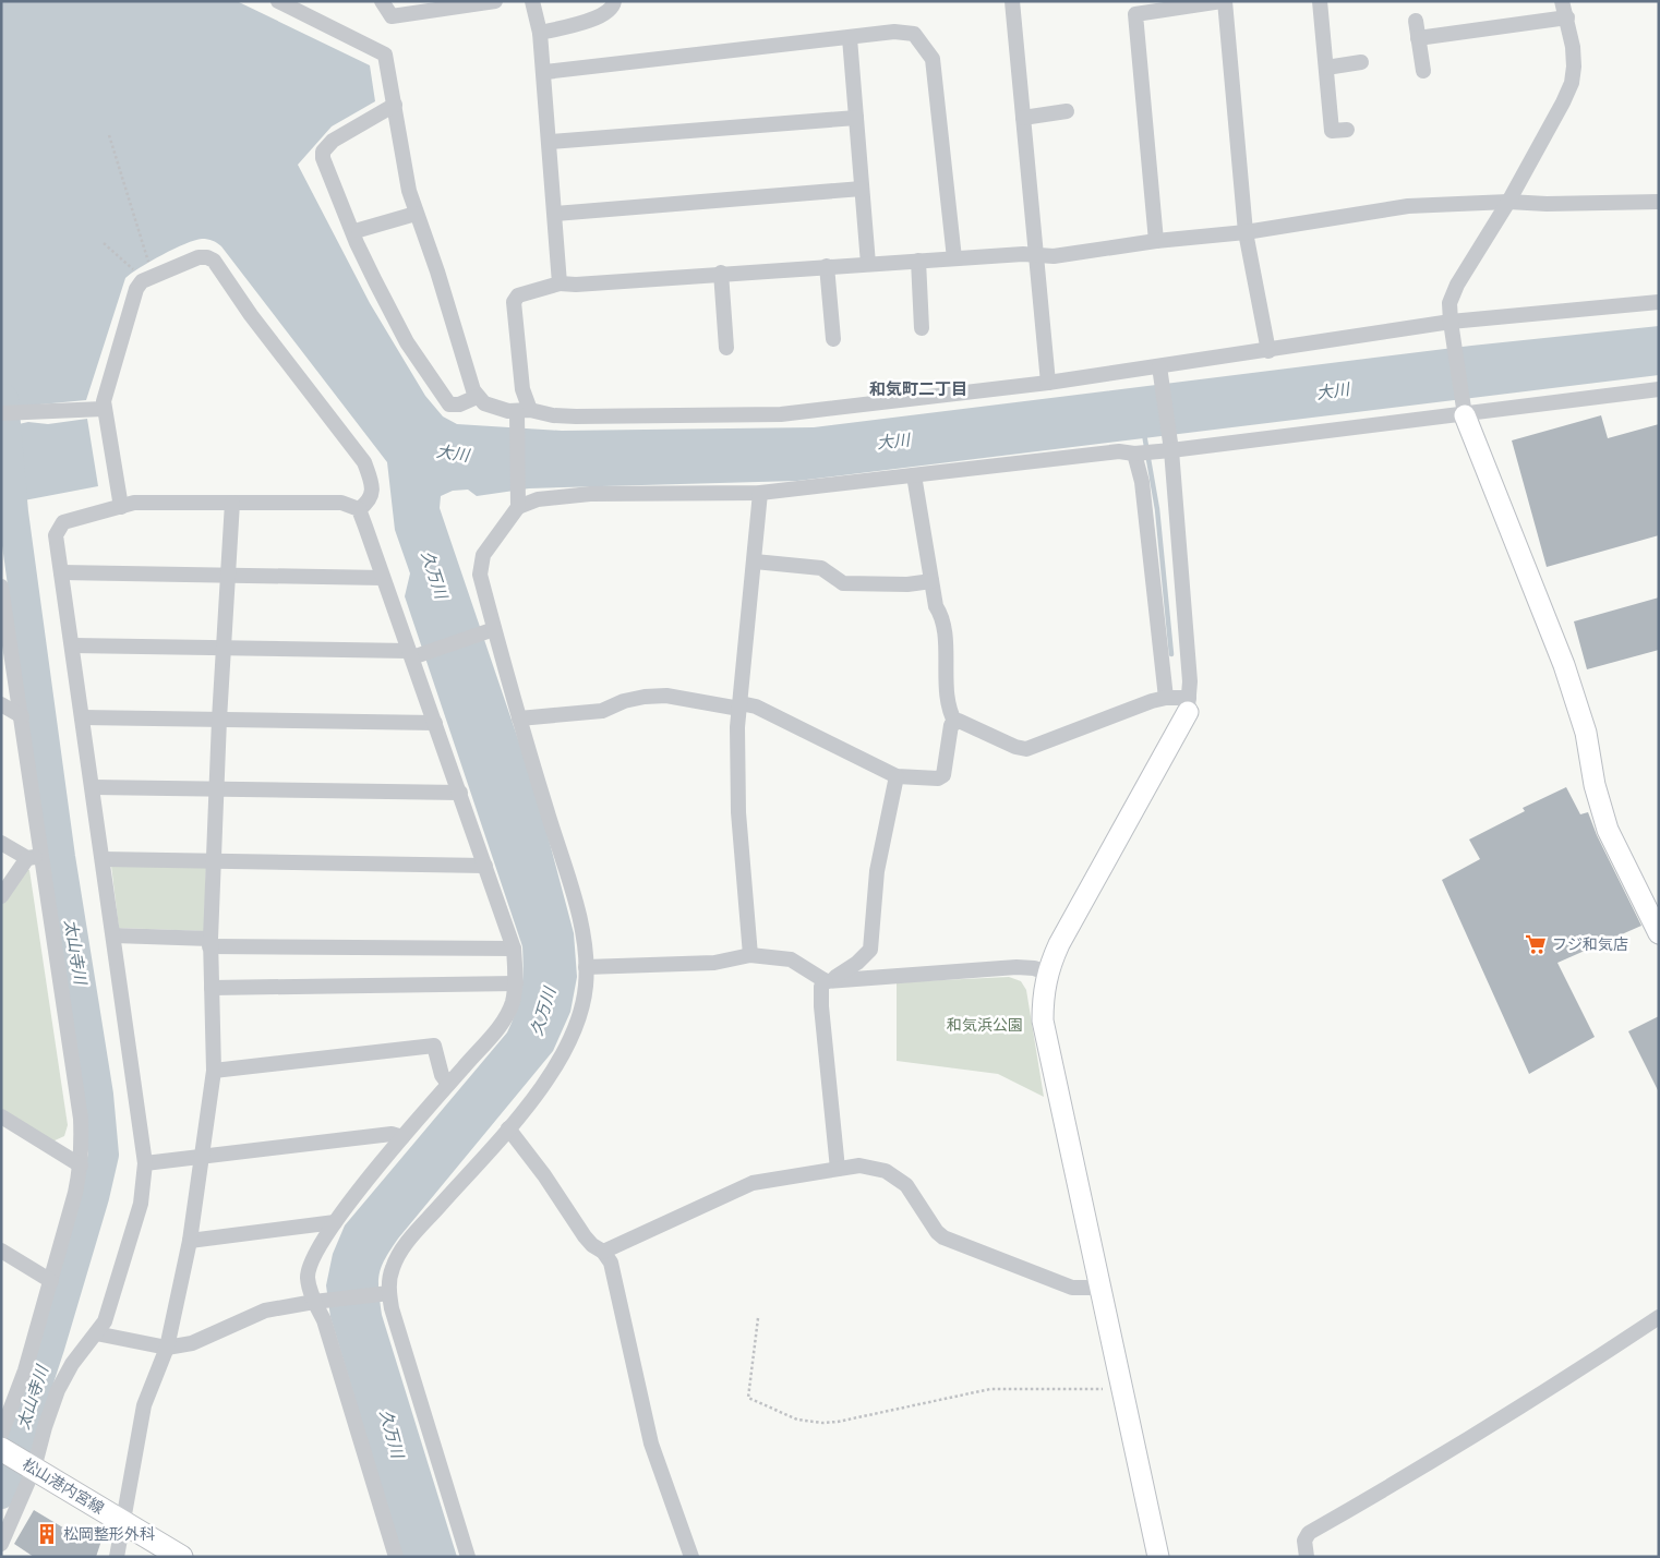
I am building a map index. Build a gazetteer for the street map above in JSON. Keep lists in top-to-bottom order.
{
  "streets": {
    "main road": ["松山港内宮線"]
  },
  "districts": ["和気町二丁目"],
  "water": ["大川", "久万川", "太山寺川"],
  "parks": ["和気浜公園"],
  "places": {
    "supermarket": ["フジ和気店"],
    "building": ["松岡整形外科"]
  }
}
